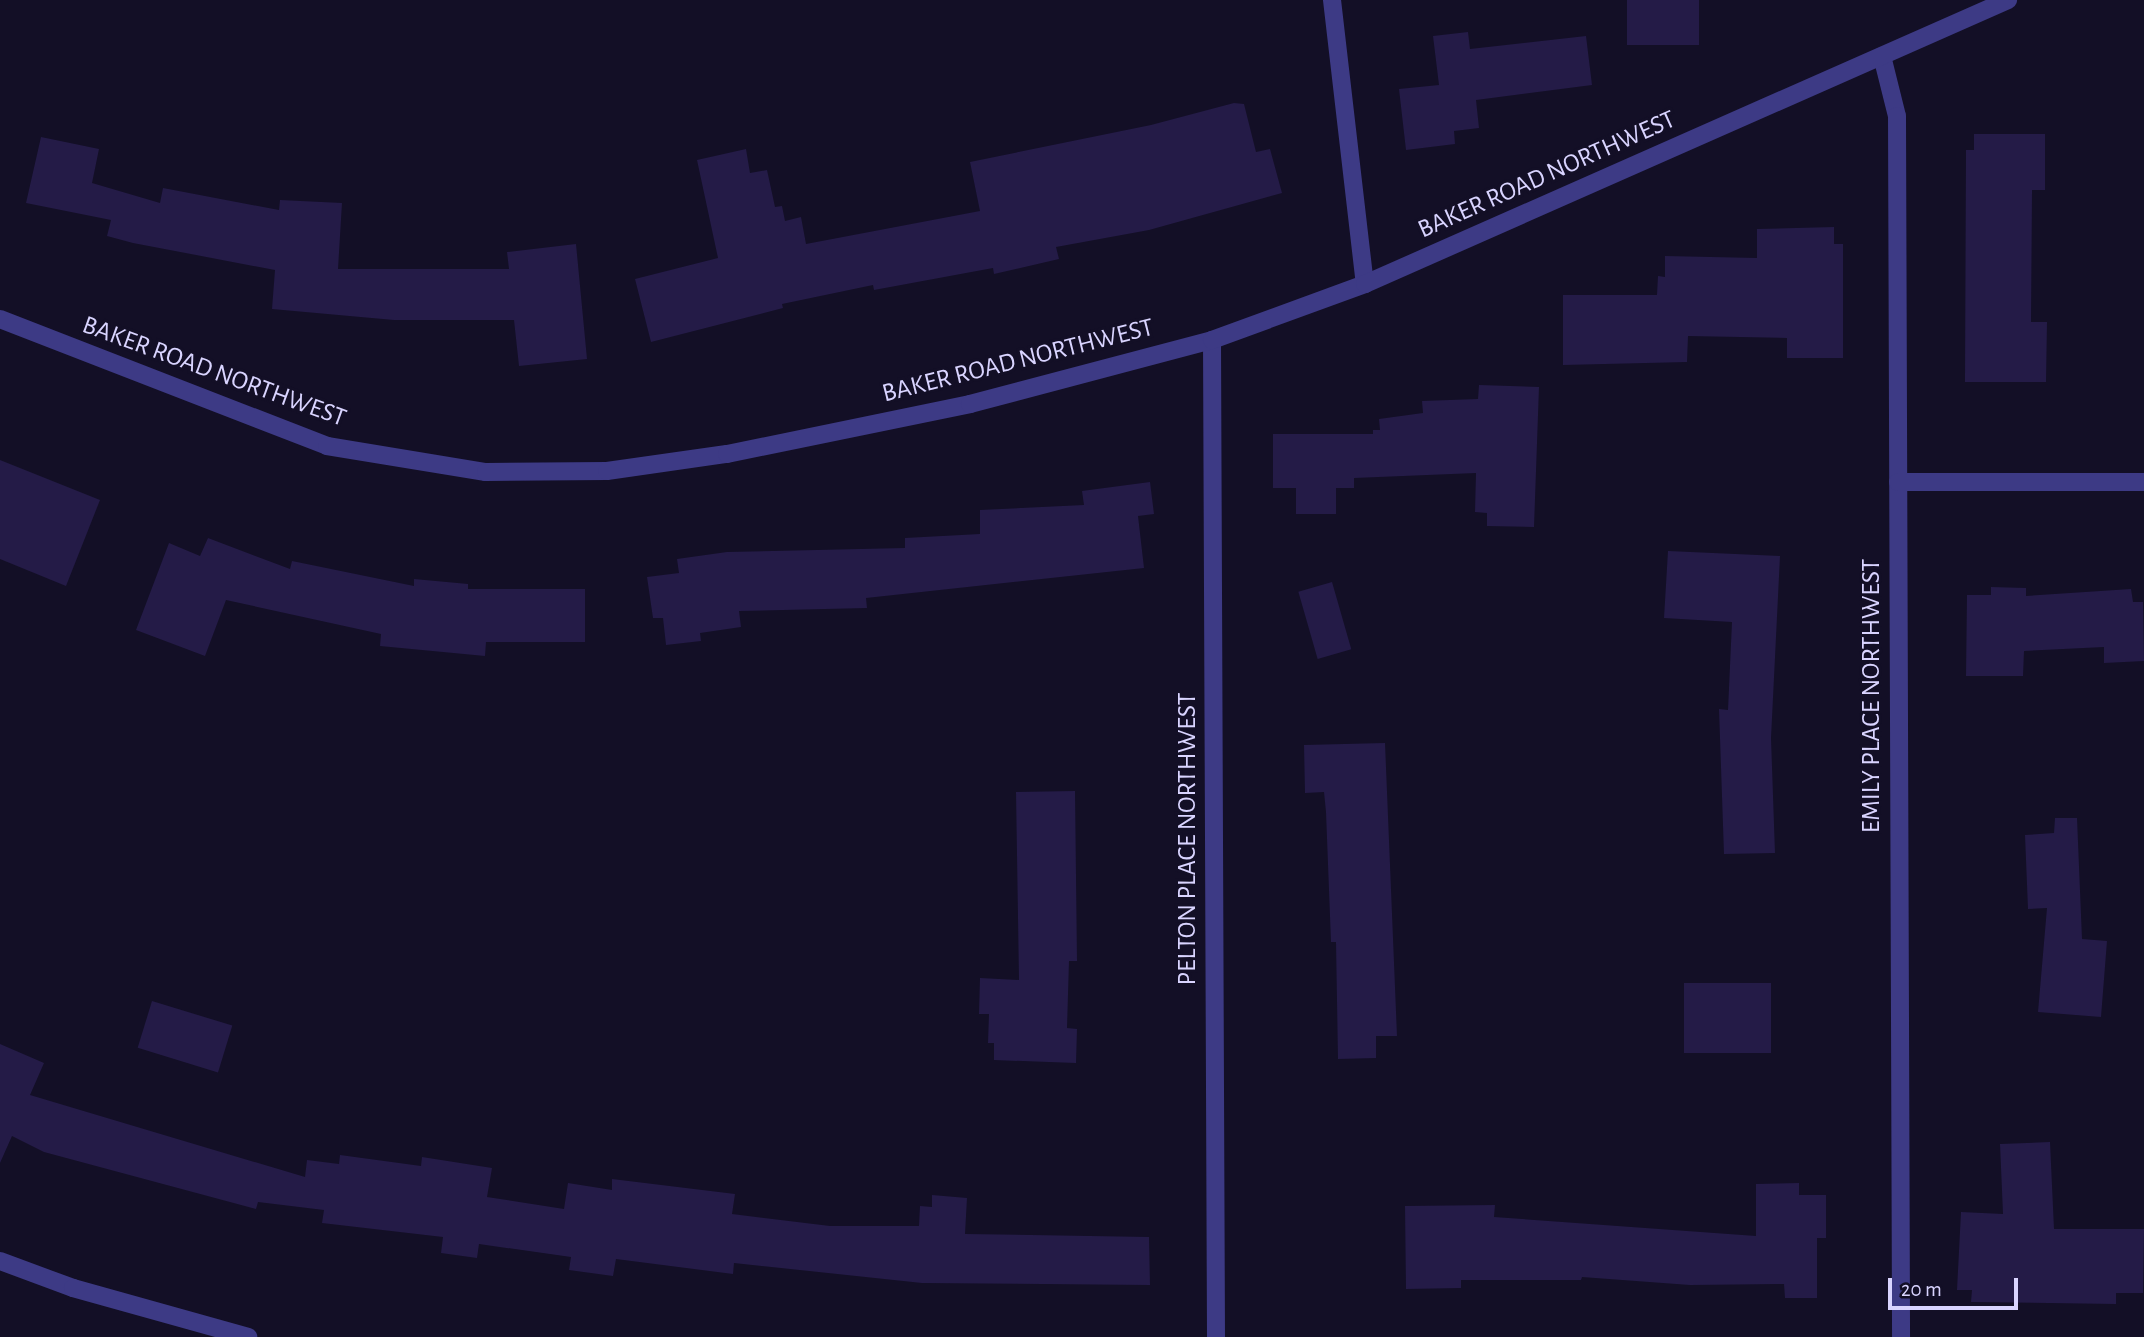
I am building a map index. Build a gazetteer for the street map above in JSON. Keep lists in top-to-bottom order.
{
  "streets": {
    "street": ["BAKER ROAD NORTHWEST", "EMILY PLACE NORTHWEST", "PELTON PLACE NORTHWEST"]
  },
  "crossings": [
    ["BAKER ROAD NORTHWEST", "EMILY PLACE NORTHWEST"],
    ["BAKER ROAD NORTHWEST", "PELTON PLACE NORTHWEST"]
  ],
  "scale_bar": "20 m"
}
